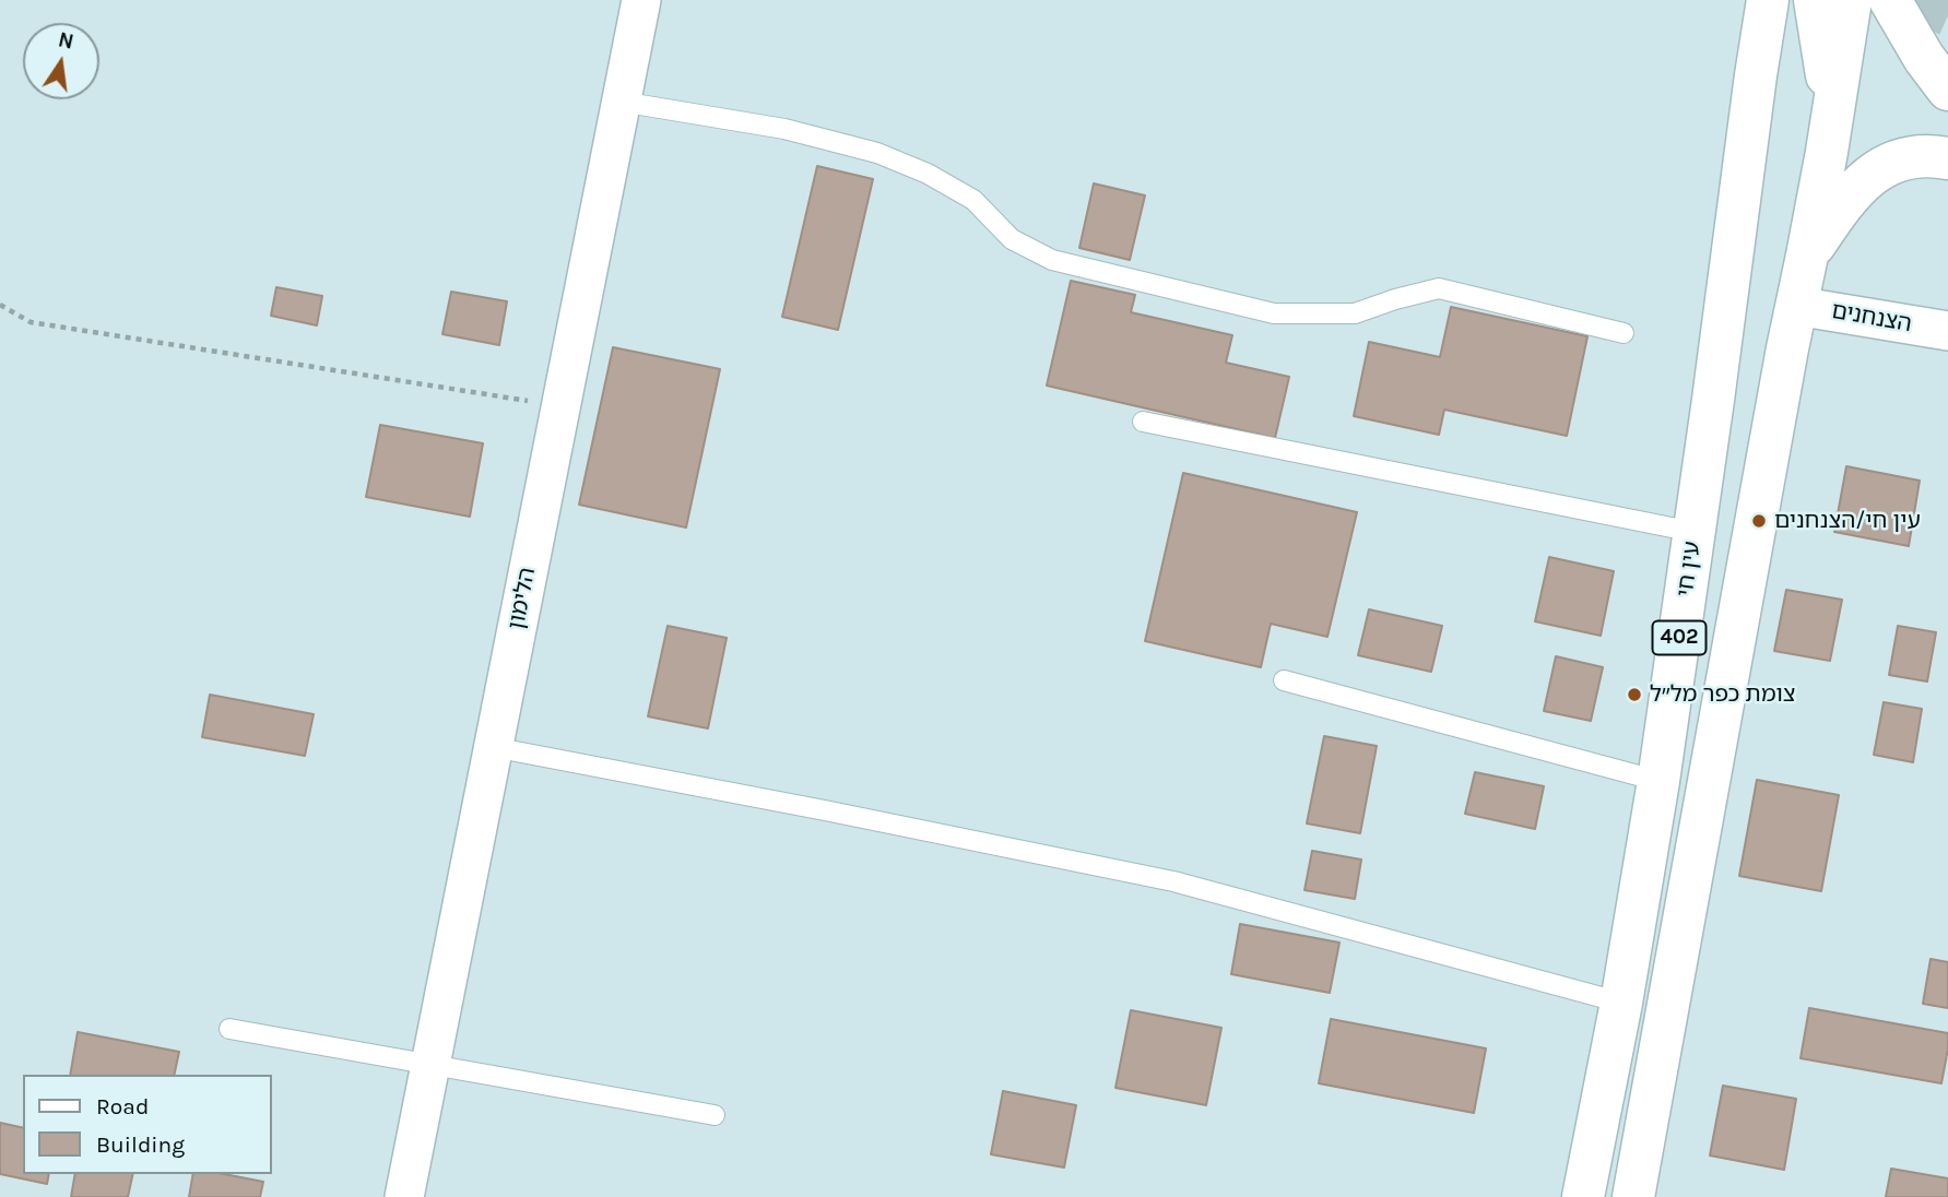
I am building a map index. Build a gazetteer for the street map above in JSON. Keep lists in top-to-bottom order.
{
  "streets": {
    "main road": ["עין חי", "402"],
    "street": ["הצנחנים", "הלימון"]
  },
  "crossings": [
    ["הצנחנים", "402"]
  ],
  "places": ["עין חי/הצנחנים", "צומת כפר מל״ל"],
  "legend": ["Road", "Building"],
  "north": "top"
}
